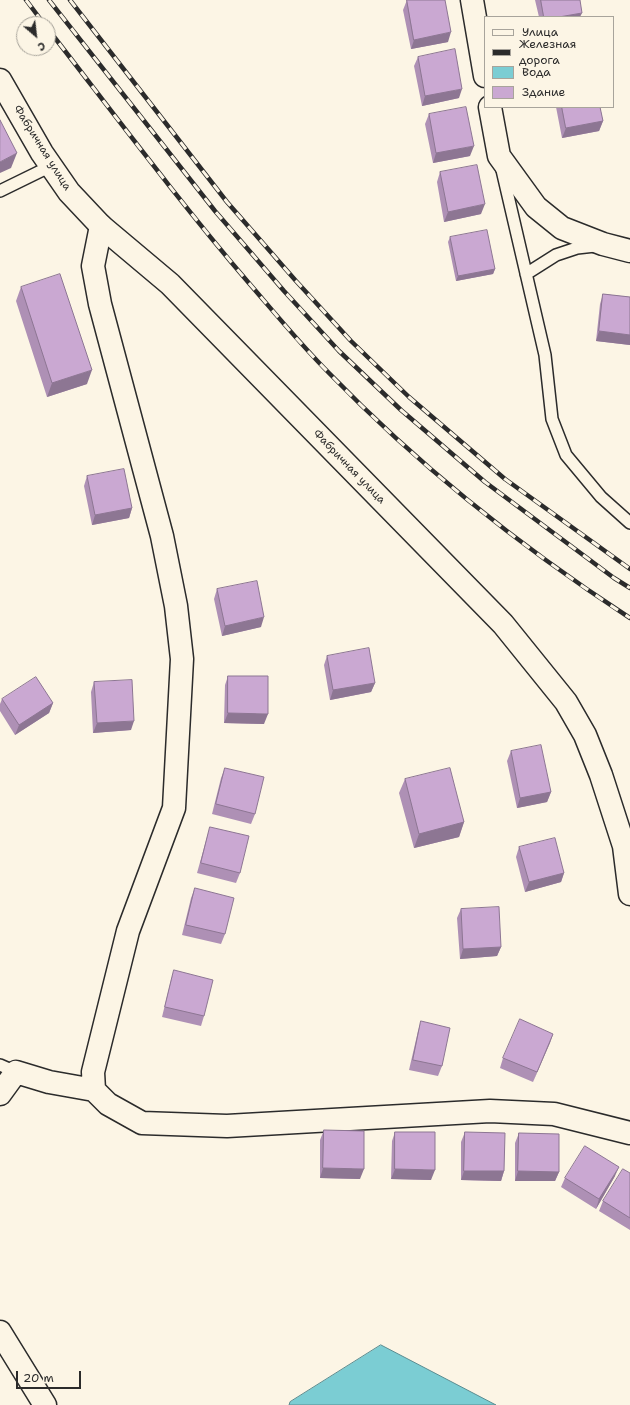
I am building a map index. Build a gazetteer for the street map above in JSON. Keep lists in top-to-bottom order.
{
  "streets": {
    "street": ["Фабричная улица"]
  },
  "legend": [
    "Улица",
    "Железная дорога",
    "Вода",
    "Здание"
  ],
  "scale_bar": "20 m",
  "north": "bottom right"
}
